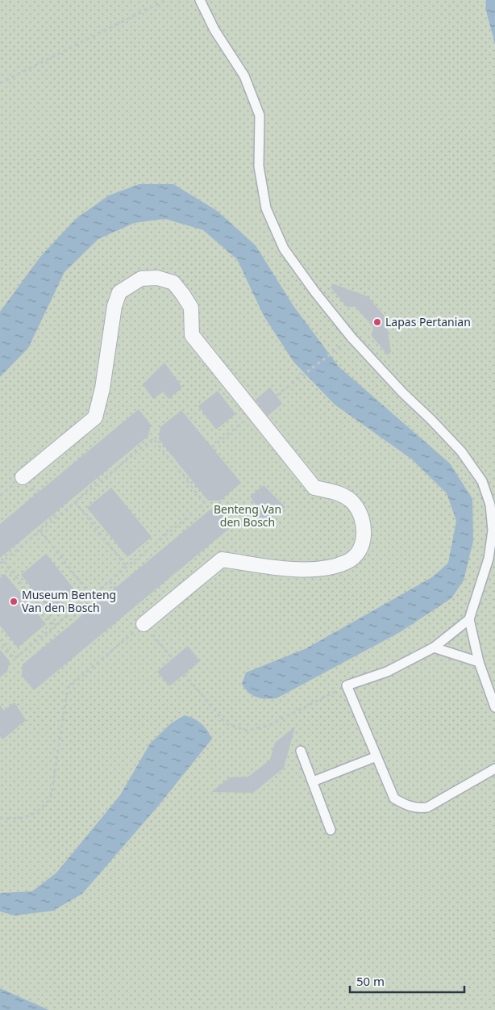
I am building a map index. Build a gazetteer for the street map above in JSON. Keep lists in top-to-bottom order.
{
  "parks": ["Benteng Van den Bosch"],
  "places": ["Lapas Pertanian", "Museum Benteng Van den Bosch"],
  "scale_bar": "50 m"
}
